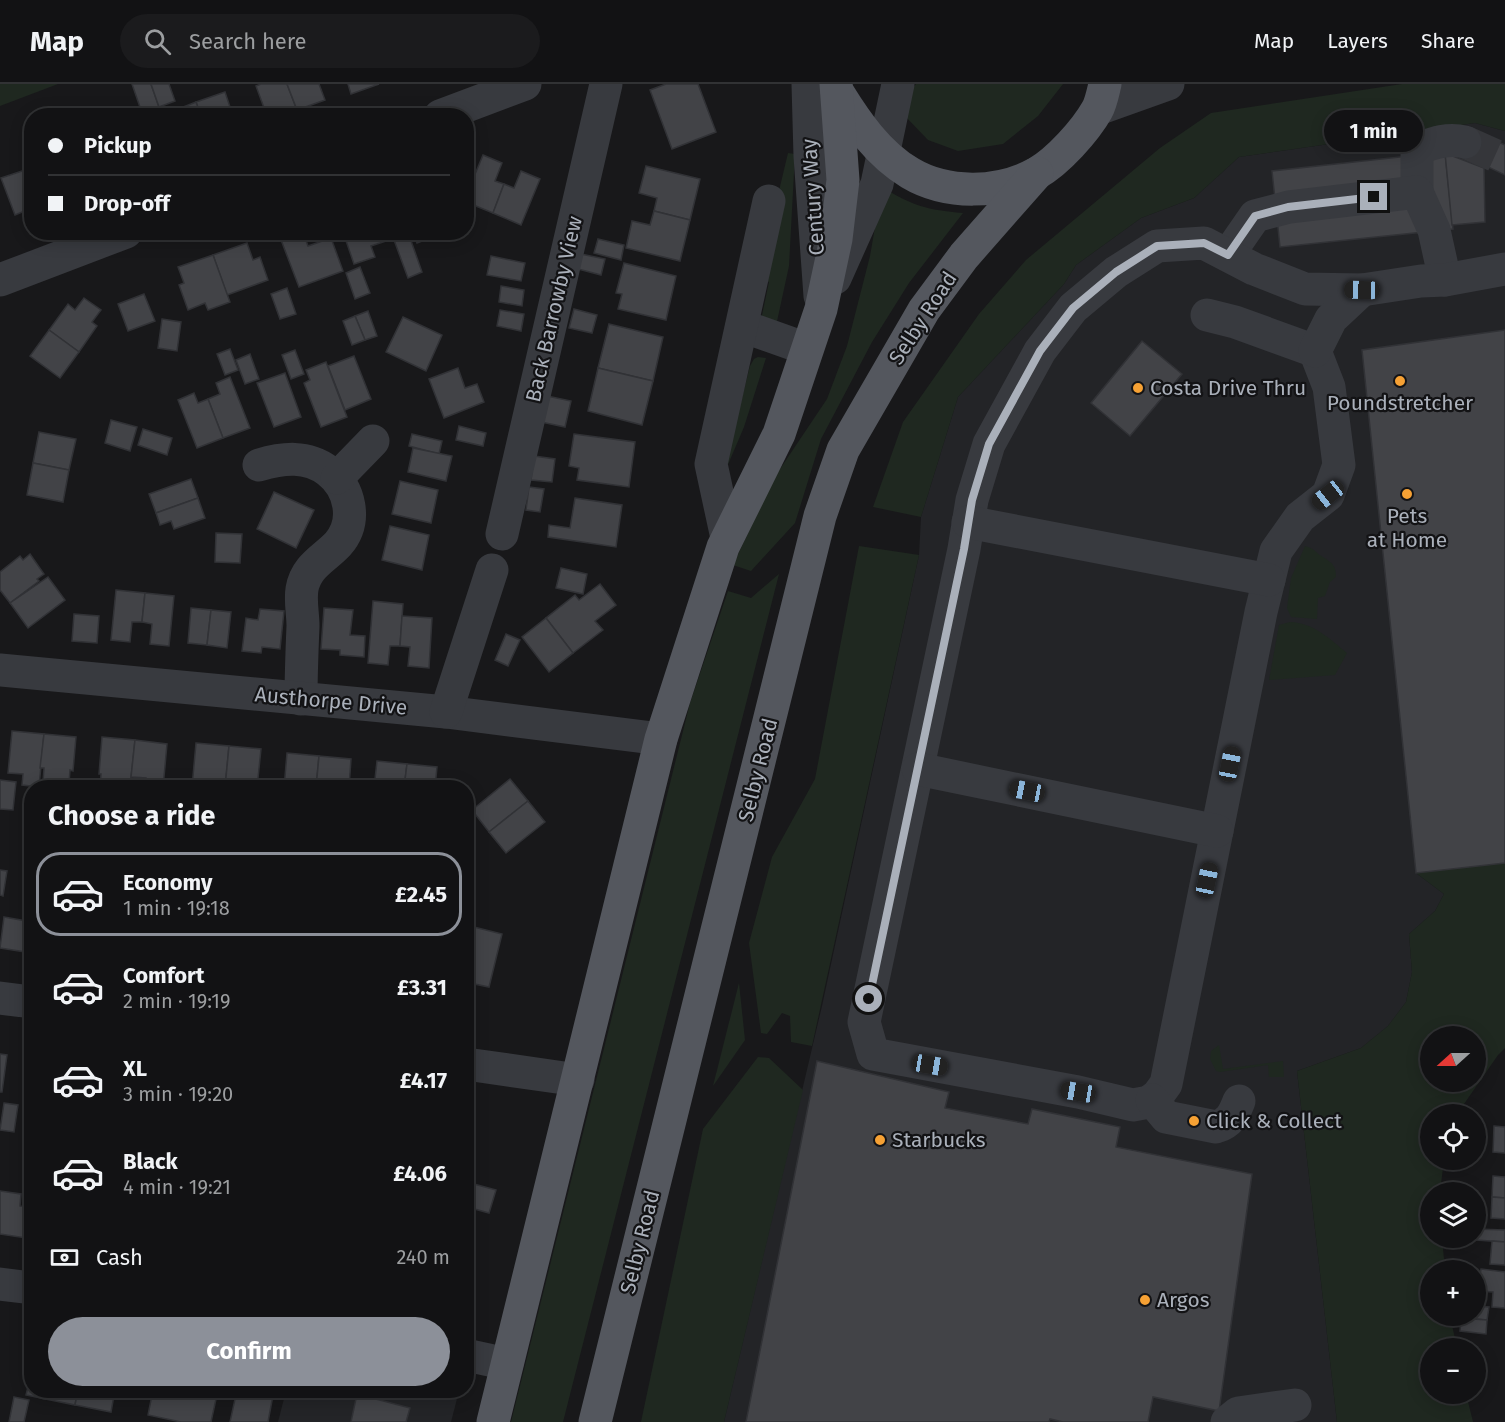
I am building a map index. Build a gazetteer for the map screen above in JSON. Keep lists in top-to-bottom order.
{
  "streets": {
    "main road": ["Selby Road"],
    "street": ["Back Barrowby View", "Austhorpe Drive"]
  },
  "places": [
    "Poundstretcher",
    "Costa Drive Thru",
    "Pets at Home",
    "Click & Collect",
    "Starbucks",
    "Argos"
  ],
  "north": "left",
  "page": {
    "header": "Map",
    "search": "Search here",
    "nav": ["Map", "Layers", "Share"],
    "banner": ["Pickup", "Drop-off"],
    "bubble": "1 min",
    "heading": "Choose a ride",
    "list": [
      {
        "name": "Economy",
        "note": "1 min · 19:18",
        "value": "£2.45"
      },
      {
        "name": "Comfort",
        "note": "2 min · 19:19",
        "value": "£3.31"
      },
      {
        "name": "XL",
        "note": "3 min · 19:20",
        "value": "£4.17"
      },
      {
        "name": "Black",
        "note": "4 min · 19:21",
        "value": "£4.06"
      }
    ],
    "map_buttons": ["+", "−"],
    "pay": ["Cash", "240 m"],
    "buttons": "Confirm"
  }
}
